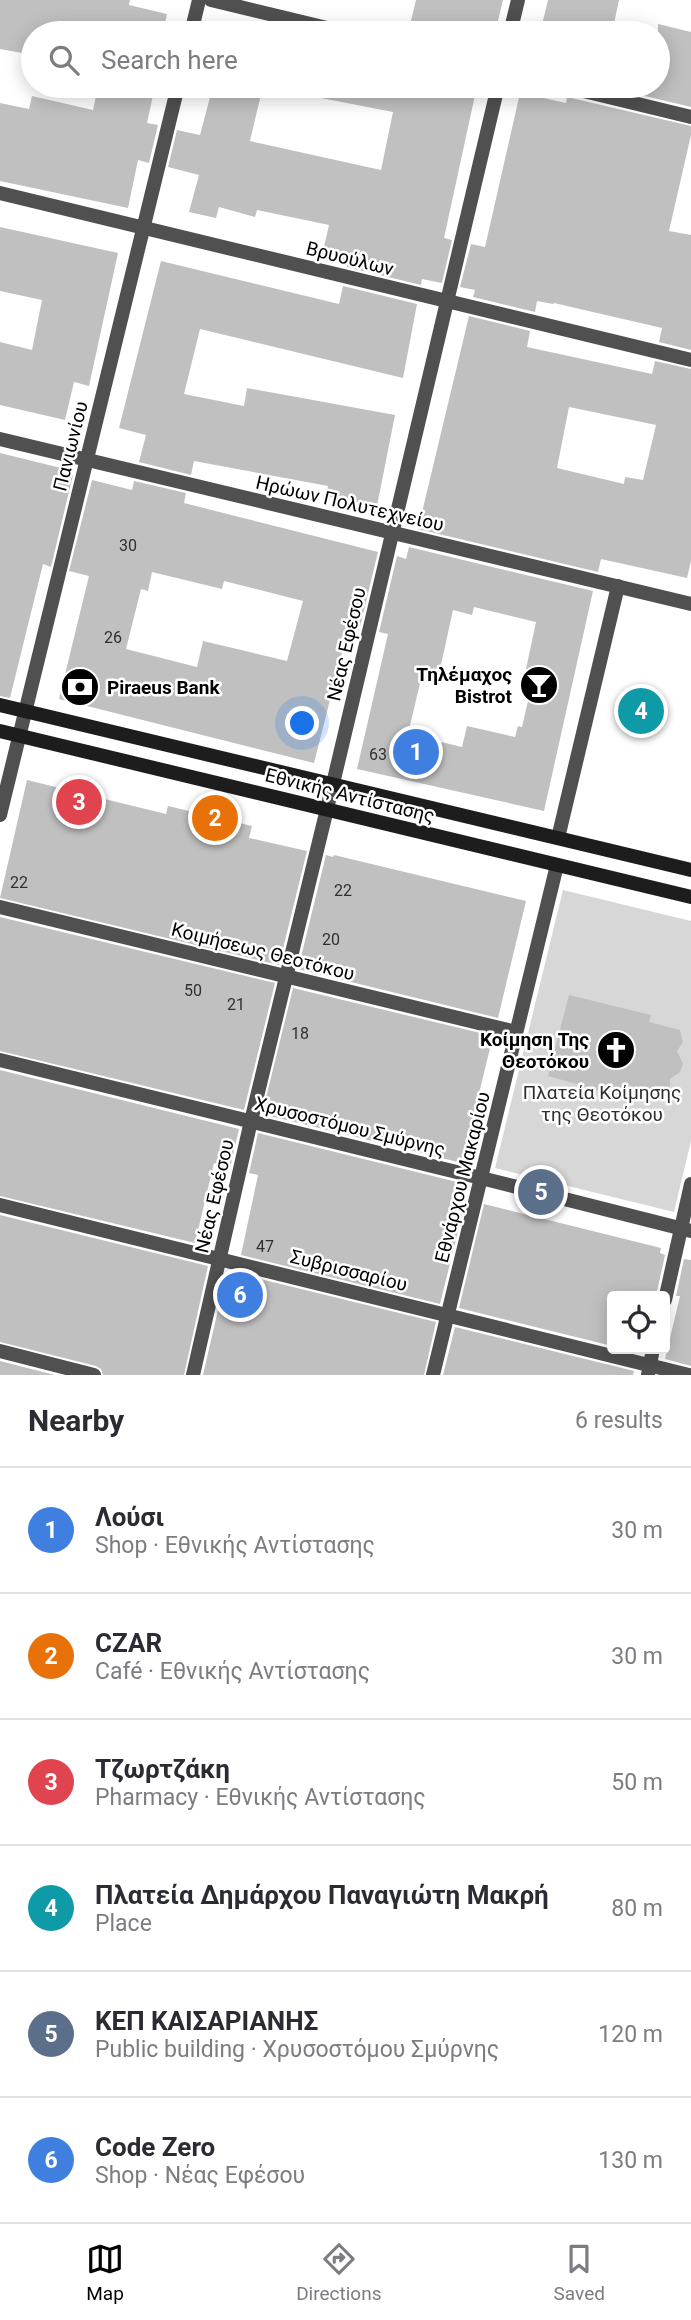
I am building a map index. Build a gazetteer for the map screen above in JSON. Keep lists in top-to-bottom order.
{
  "streets": {
    "main road": ["Εθνικής Αντίστασης"],
    "street": [
      "Βρυούλων",
      "Πανιωνίου",
      "Ηρώων Πολυτεχνείου",
      "Νέας Εφέσου",
      "Κοιμήσεως Θεοτόκου",
      "Χρυσοστόμου Σμύρνης",
      "Εθνάρχου Μακαρίου",
      "Συβρισσαρίου"
    ]
  },
  "crossings": [
    ["Βρυούλων", "Πανιωνίου"],
    ["Βρυούλων", "Νέας Εφέσου"],
    ["Πανιωνίου", "Ηρώων Πολυτεχνείου"],
    ["Πανιωνίου", "Εθνικής Αντίστασης"],
    ["Ηρώων Πολυτεχνείου", "Νέας Εφέσου"],
    ["Νέας Εφέσου", "Εθνικής Αντίστασης"],
    ["Νέας Εφέσου", "Κοιμήσεως Θεοτόκου"],
    ["Νέας Εφέσου", "Χρυσοστόμου Σμύρνης"],
    ["Νέας Εφέσου", "Συβρισσαρίου"],
    ["Εθνικής Αντίστασης", "Εθνάρχου Μακαρίου"],
    ["Κοιμήσεως Θεοτόκου", "Εθνάρχου Μακαρίου"],
    ["Χρυσοστόμου Σμύρνης", "Εθνάρχου Μακαρίου"],
    ["Εθνάρχου Μακαρίου", "Συβρισσαρίου"]
  ],
  "parks": ["Πλατεία Κοίμησης της Θεοτόκου"],
  "places": {
    "bar": ["Τηλέμαχος Bistrot"],
    "bank": ["Piraeus Bank"],
    "church": ["Κοίμηση Της Θεοτόκου"]
  },
  "house_numbers": [
    "30",
    "26",
    "63",
    "22",
    "22",
    "20",
    "50",
    "21",
    "18",
    "47"
  ],
  "page": {
    "search": "Search here",
    "pins": [
      "4",
      "1",
      "3",
      "2",
      "5",
      "6"
    ],
    "heading": ["Nearby", "6 results"],
    "list": [
      {
        "mark": "1",
        "name": "Λούσι",
        "note": "Shop · Εθνικής Αντίστασης",
        "value": "30 m"
      },
      {
        "mark": "2",
        "name": "CZAR",
        "note": "Café · Εθνικής Αντίστασης",
        "value": "30 m"
      },
      {
        "mark": "3",
        "name": "Τζωρτζάκη",
        "note": "Pharmacy · Εθνικής Αντίστασης",
        "value": "50 m"
      },
      {
        "mark": "4",
        "name": "Πλατεία Δημάρχου Παναγιώτη Μακρή",
        "note": "Place",
        "value": "80 m"
      },
      {
        "mark": "5",
        "name": "ΚΕΠ ΚΑΙΣΑΡΙΑΝΗΣ",
        "note": "Public building · Χρυσοστόμου Σμύρνης",
        "value": "120 m"
      },
      {
        "mark": "6",
        "name": "Code Zero",
        "note": "Shop · Νέας Εφέσου",
        "value": "130 m"
      }
    ],
    "nav": ["Map", "Directions", "Saved"]
  }
}
